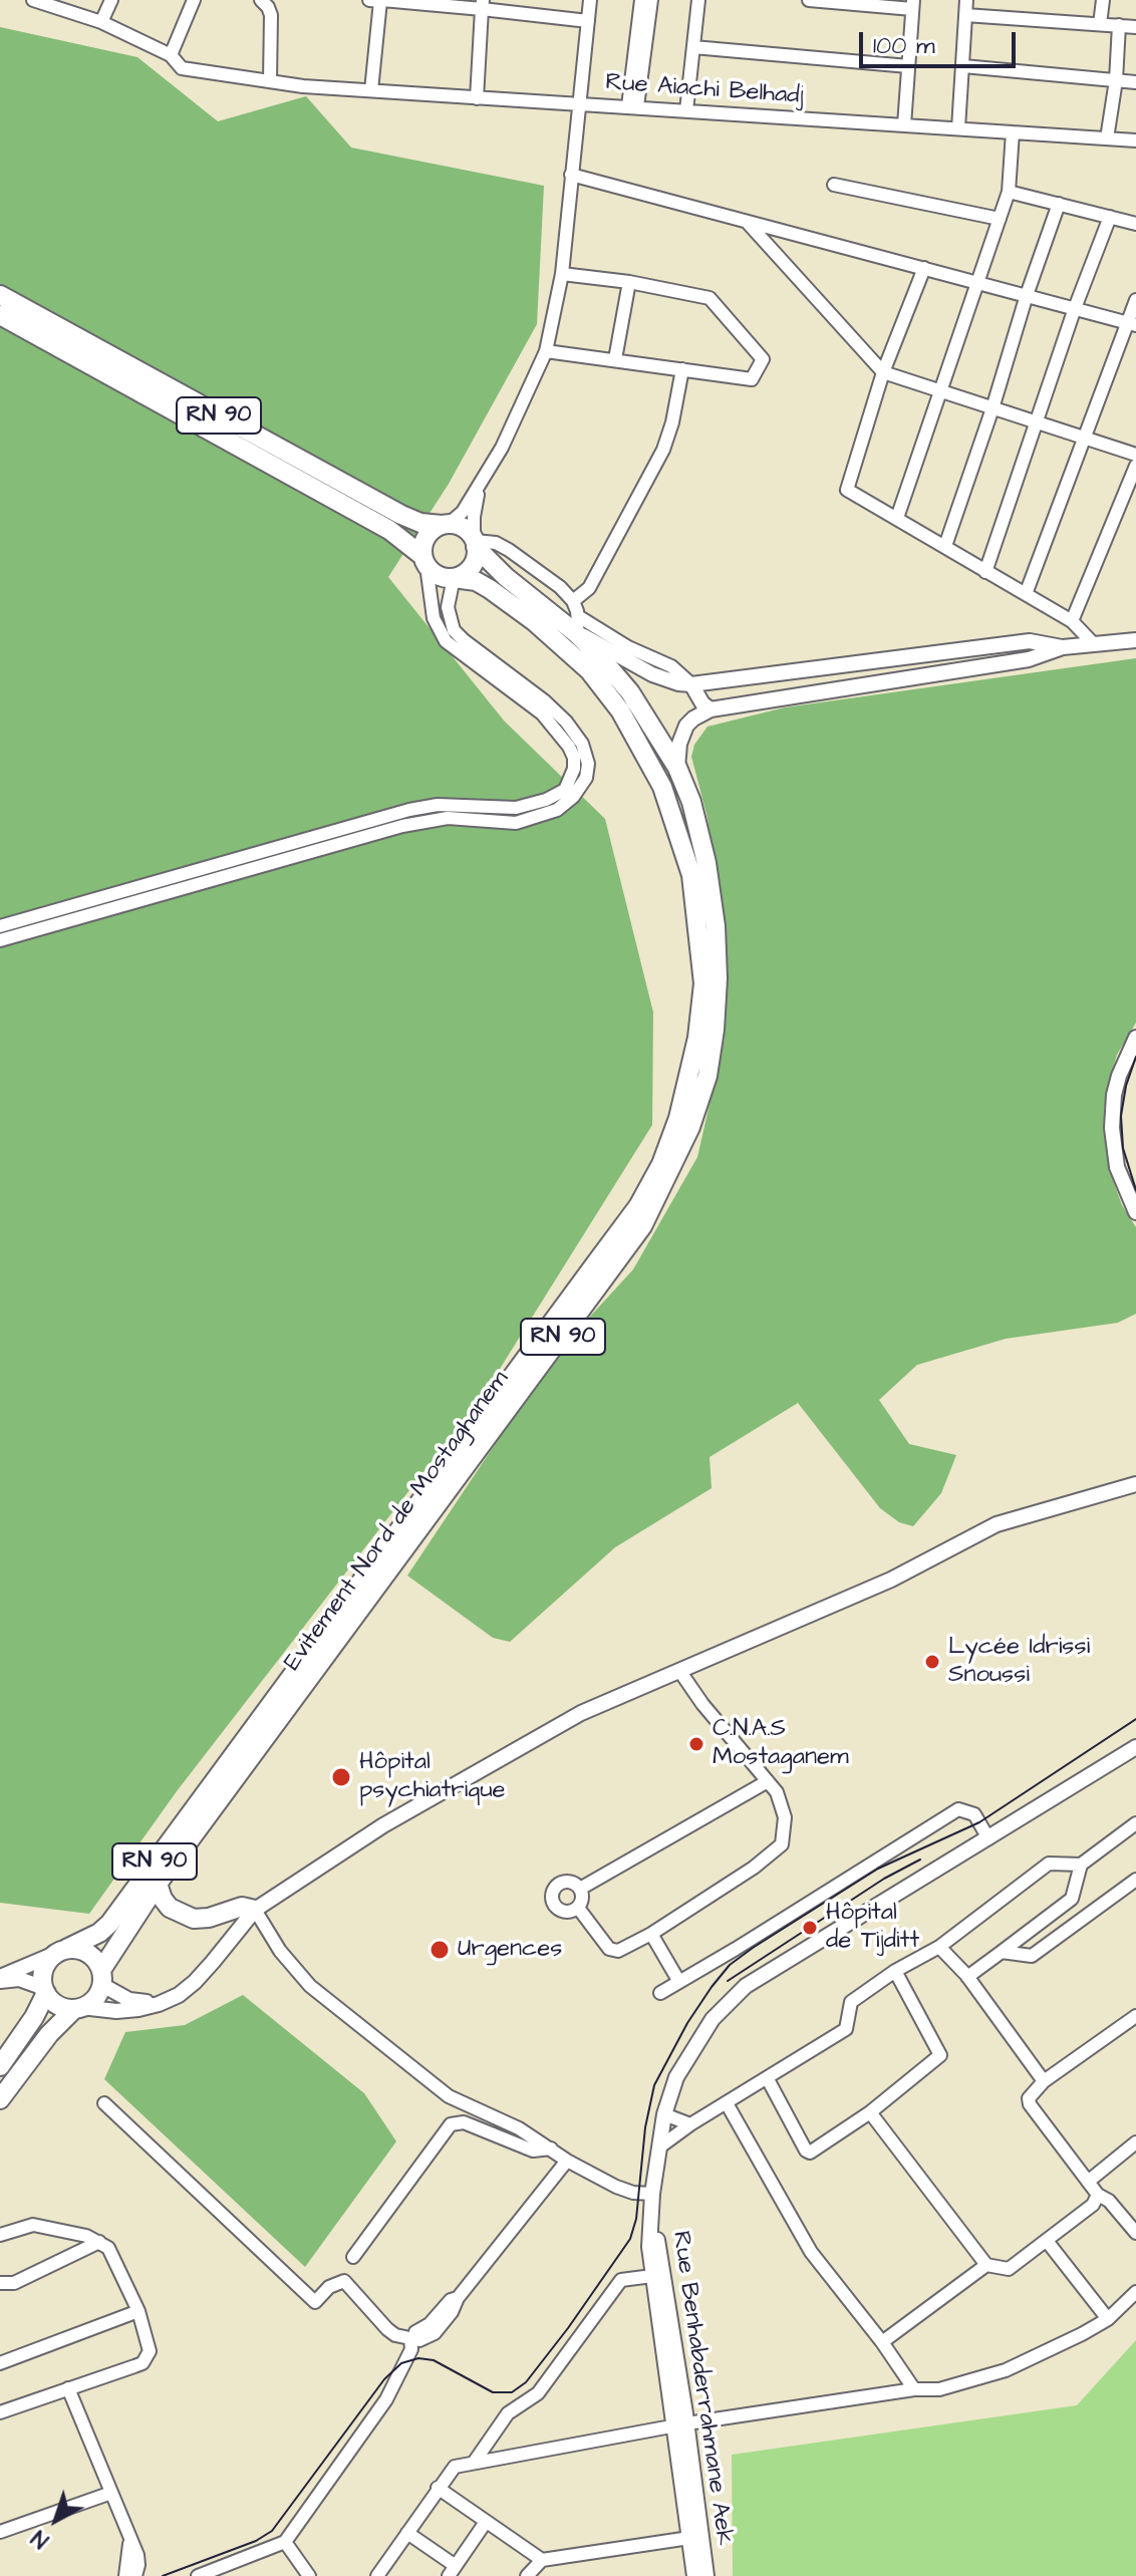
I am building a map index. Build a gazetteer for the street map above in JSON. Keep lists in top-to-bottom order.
{
  "streets": {
    "highway": ["RN 90", "Evitement Nord de Mostaghanem"],
    "main road": ["Rue Benhabderrahmane Aek"],
    "street": ["Rue Aiachi Belhadj"]
  },
  "crossings": [
    ["RN 90", "Evitement Nord de Mostaghanem"]
  ],
  "places": [
    "Lycée Idrissi Snoussi",
    "C.N.A.S Mostaganem",
    "Hôpital psychiatrique",
    "Hôpital de Tijditt",
    "Urgences"
  ],
  "scale_bar": "100 m",
  "north": "bottom left"
}
